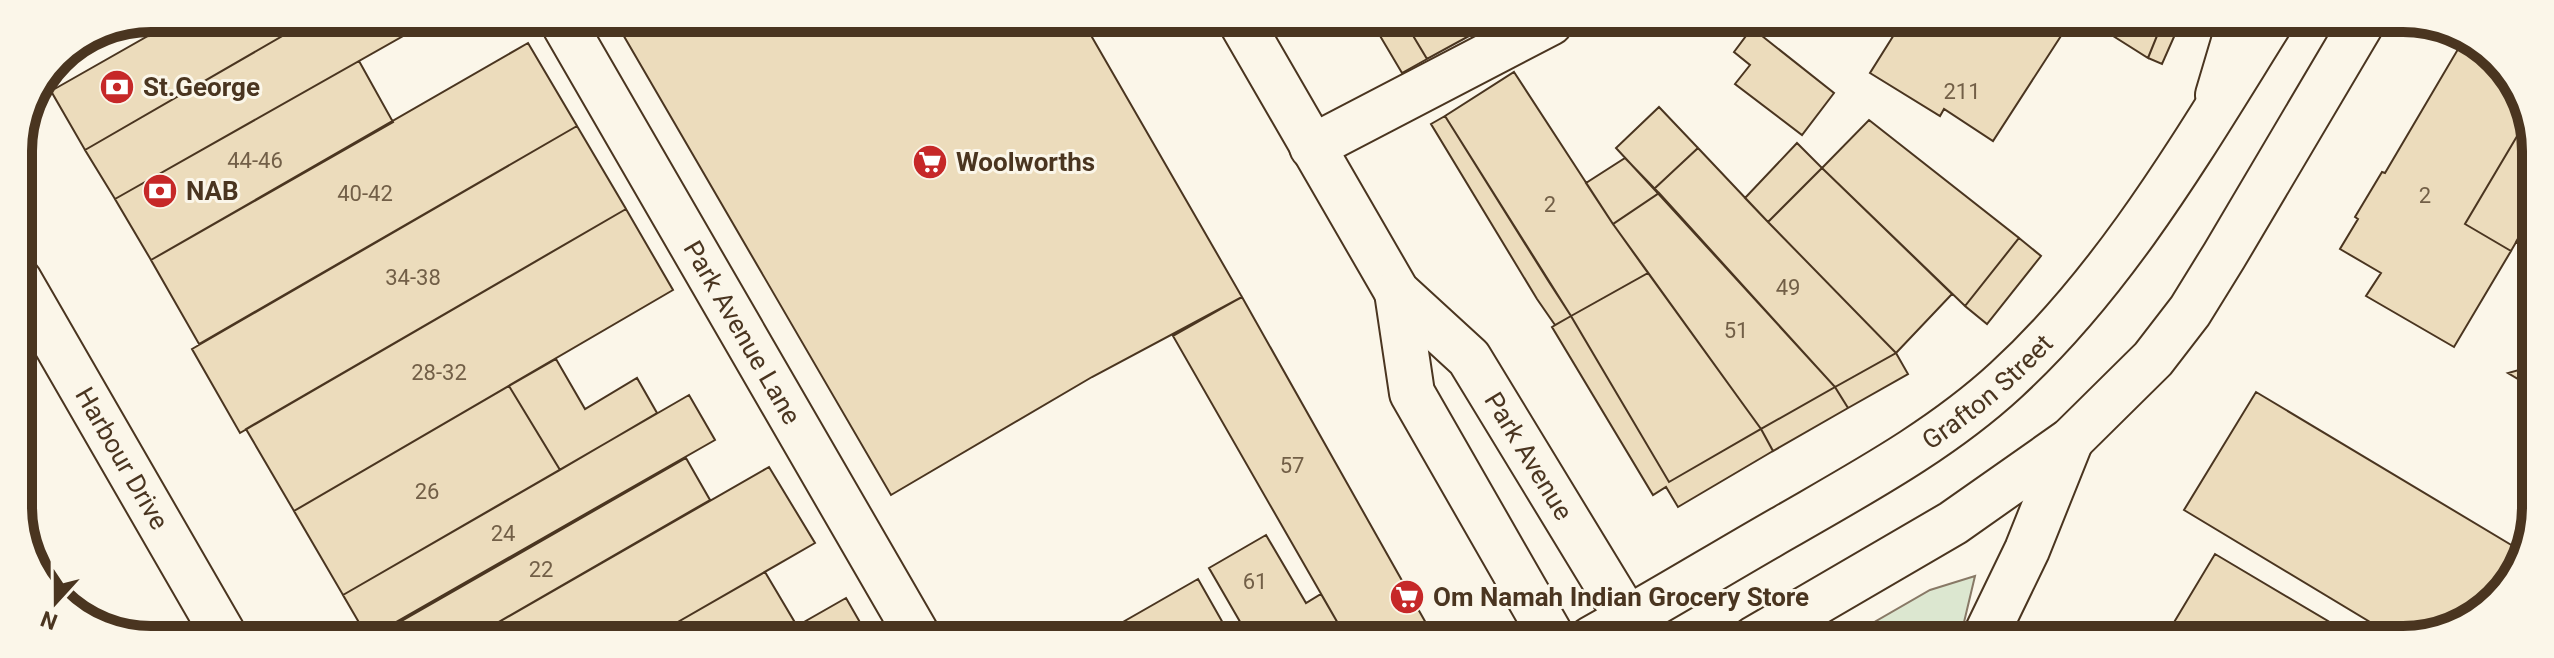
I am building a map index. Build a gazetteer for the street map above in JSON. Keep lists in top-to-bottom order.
{
  "streets": {
    "main road": [
      "Park Avenue Lane",
      "Grafton Street",
      "Park Avenue",
      "Harbour Drive"
    ]
  },
  "places": {
    "bank": ["St.George", "NAB"],
    "supermarket": ["Woolworths", "Om Namah Indian Grocery Store"]
  },
  "house_numbers": [
    "211",
    "44-46",
    "40-42",
    "2",
    "2",
    "34-38",
    "49",
    "51",
    "28-32",
    "57",
    "26",
    "24",
    "22",
    "61"
  ],
  "north": "bottom"
}
